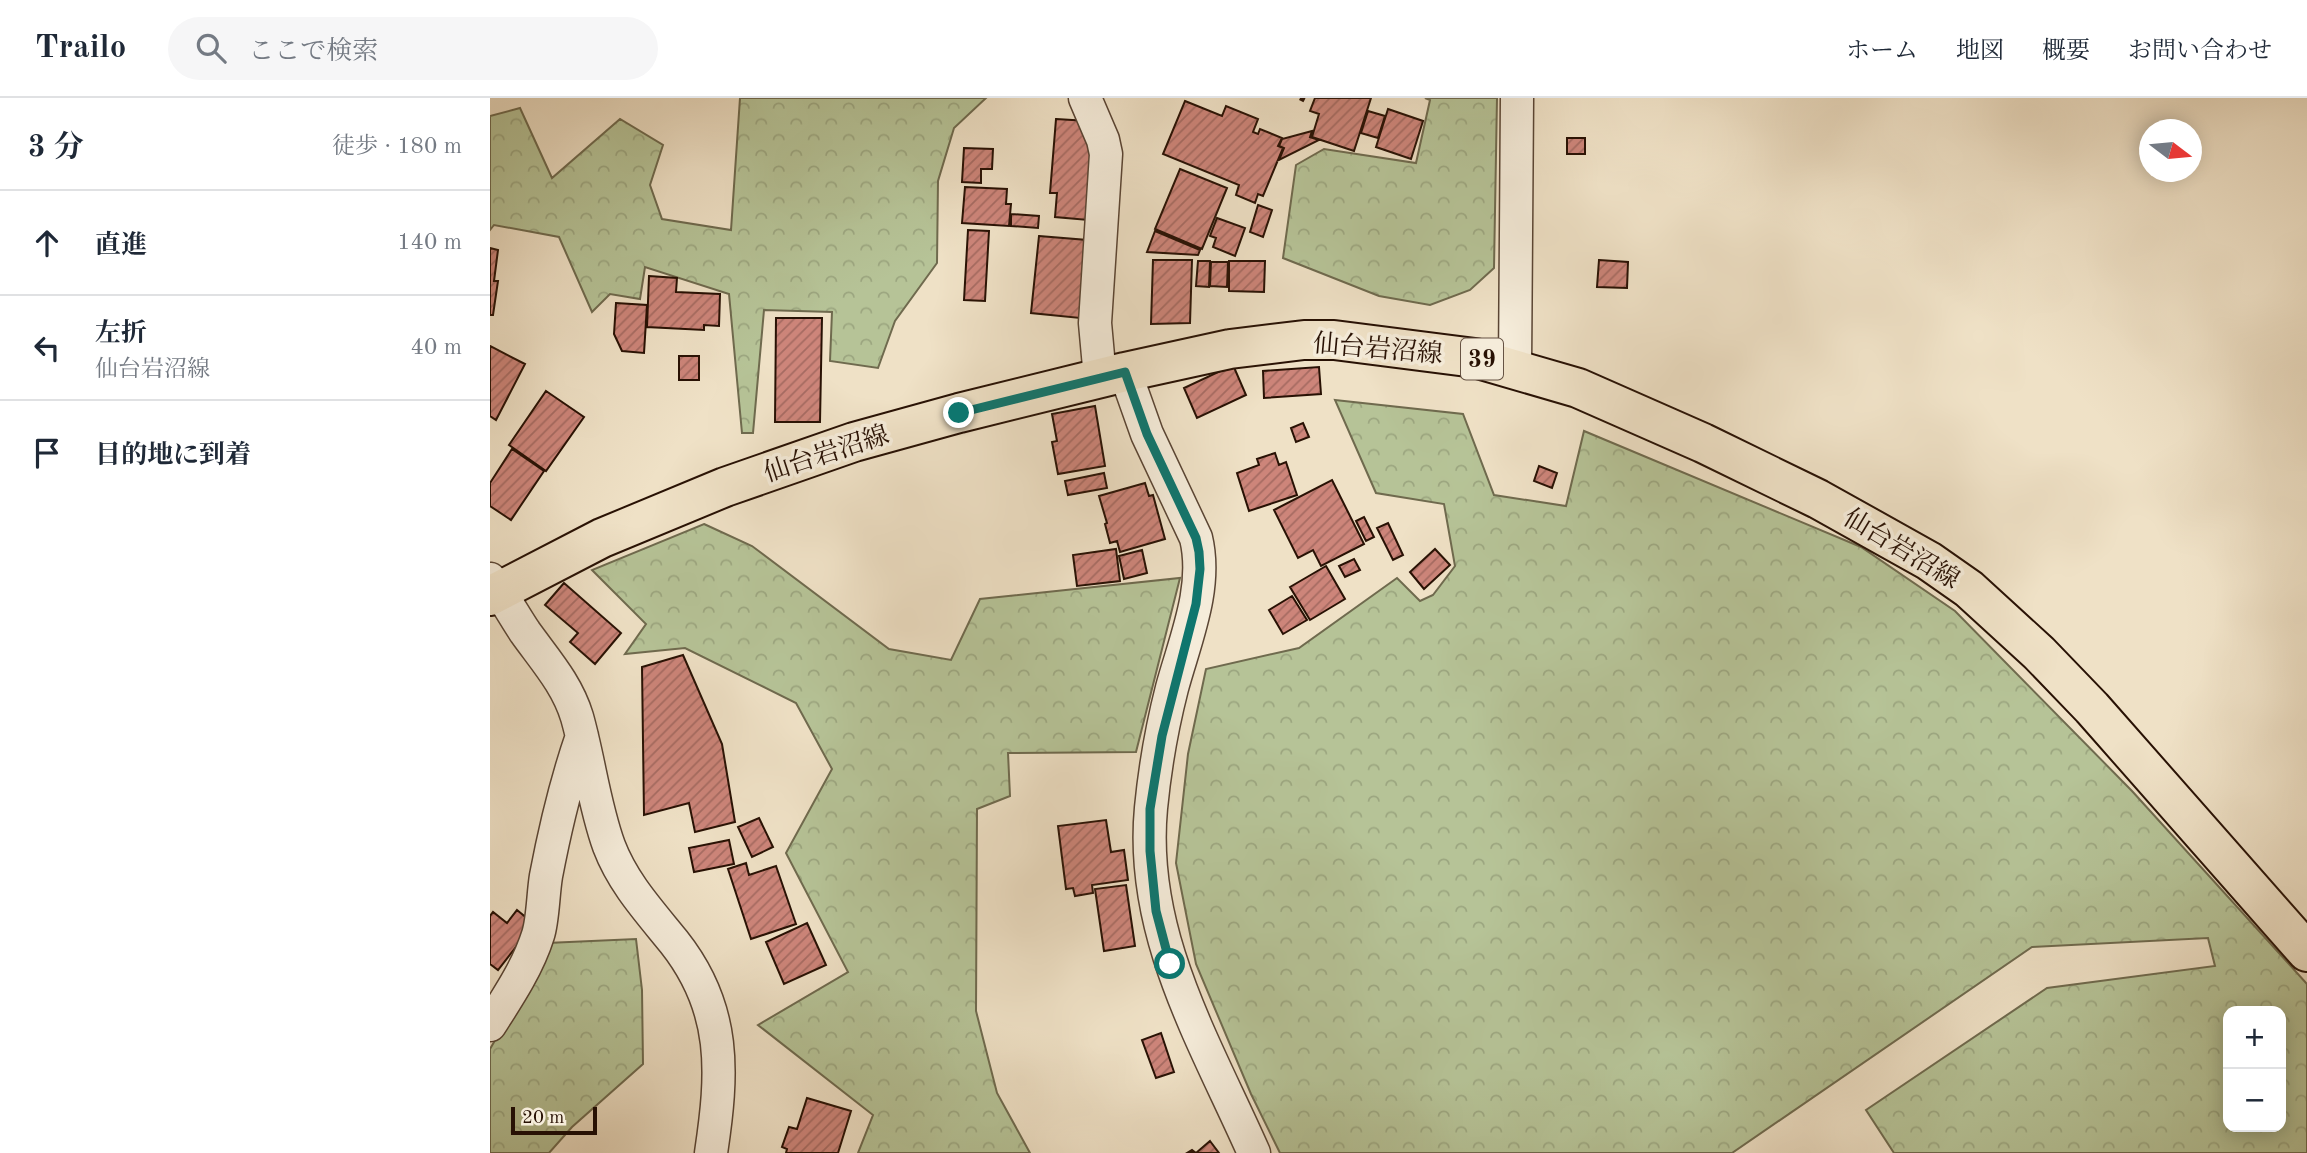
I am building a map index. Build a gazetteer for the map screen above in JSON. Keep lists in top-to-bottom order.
{
  "streets": {
    "main road": ["仙台岩沼線", "39"]
  },
  "scale_bar": "20 m",
  "north": "right",
  "page": {
    "header": "Trailo",
    "search": "ここで検索",
    "nav": [
      "ホーム",
      "地図",
      "概要",
      "お問い合わせ"
    ],
    "heading": ["3 分", "徒歩 · 180 m"],
    "list": [
      ["直進", "140 m"],
      ["左折", "仙台岩沼線", "40 m"],
      "目的地に到着"
    ],
    "map_buttons": ["+", "−"],
    "scale": "20 m"
  }
}
